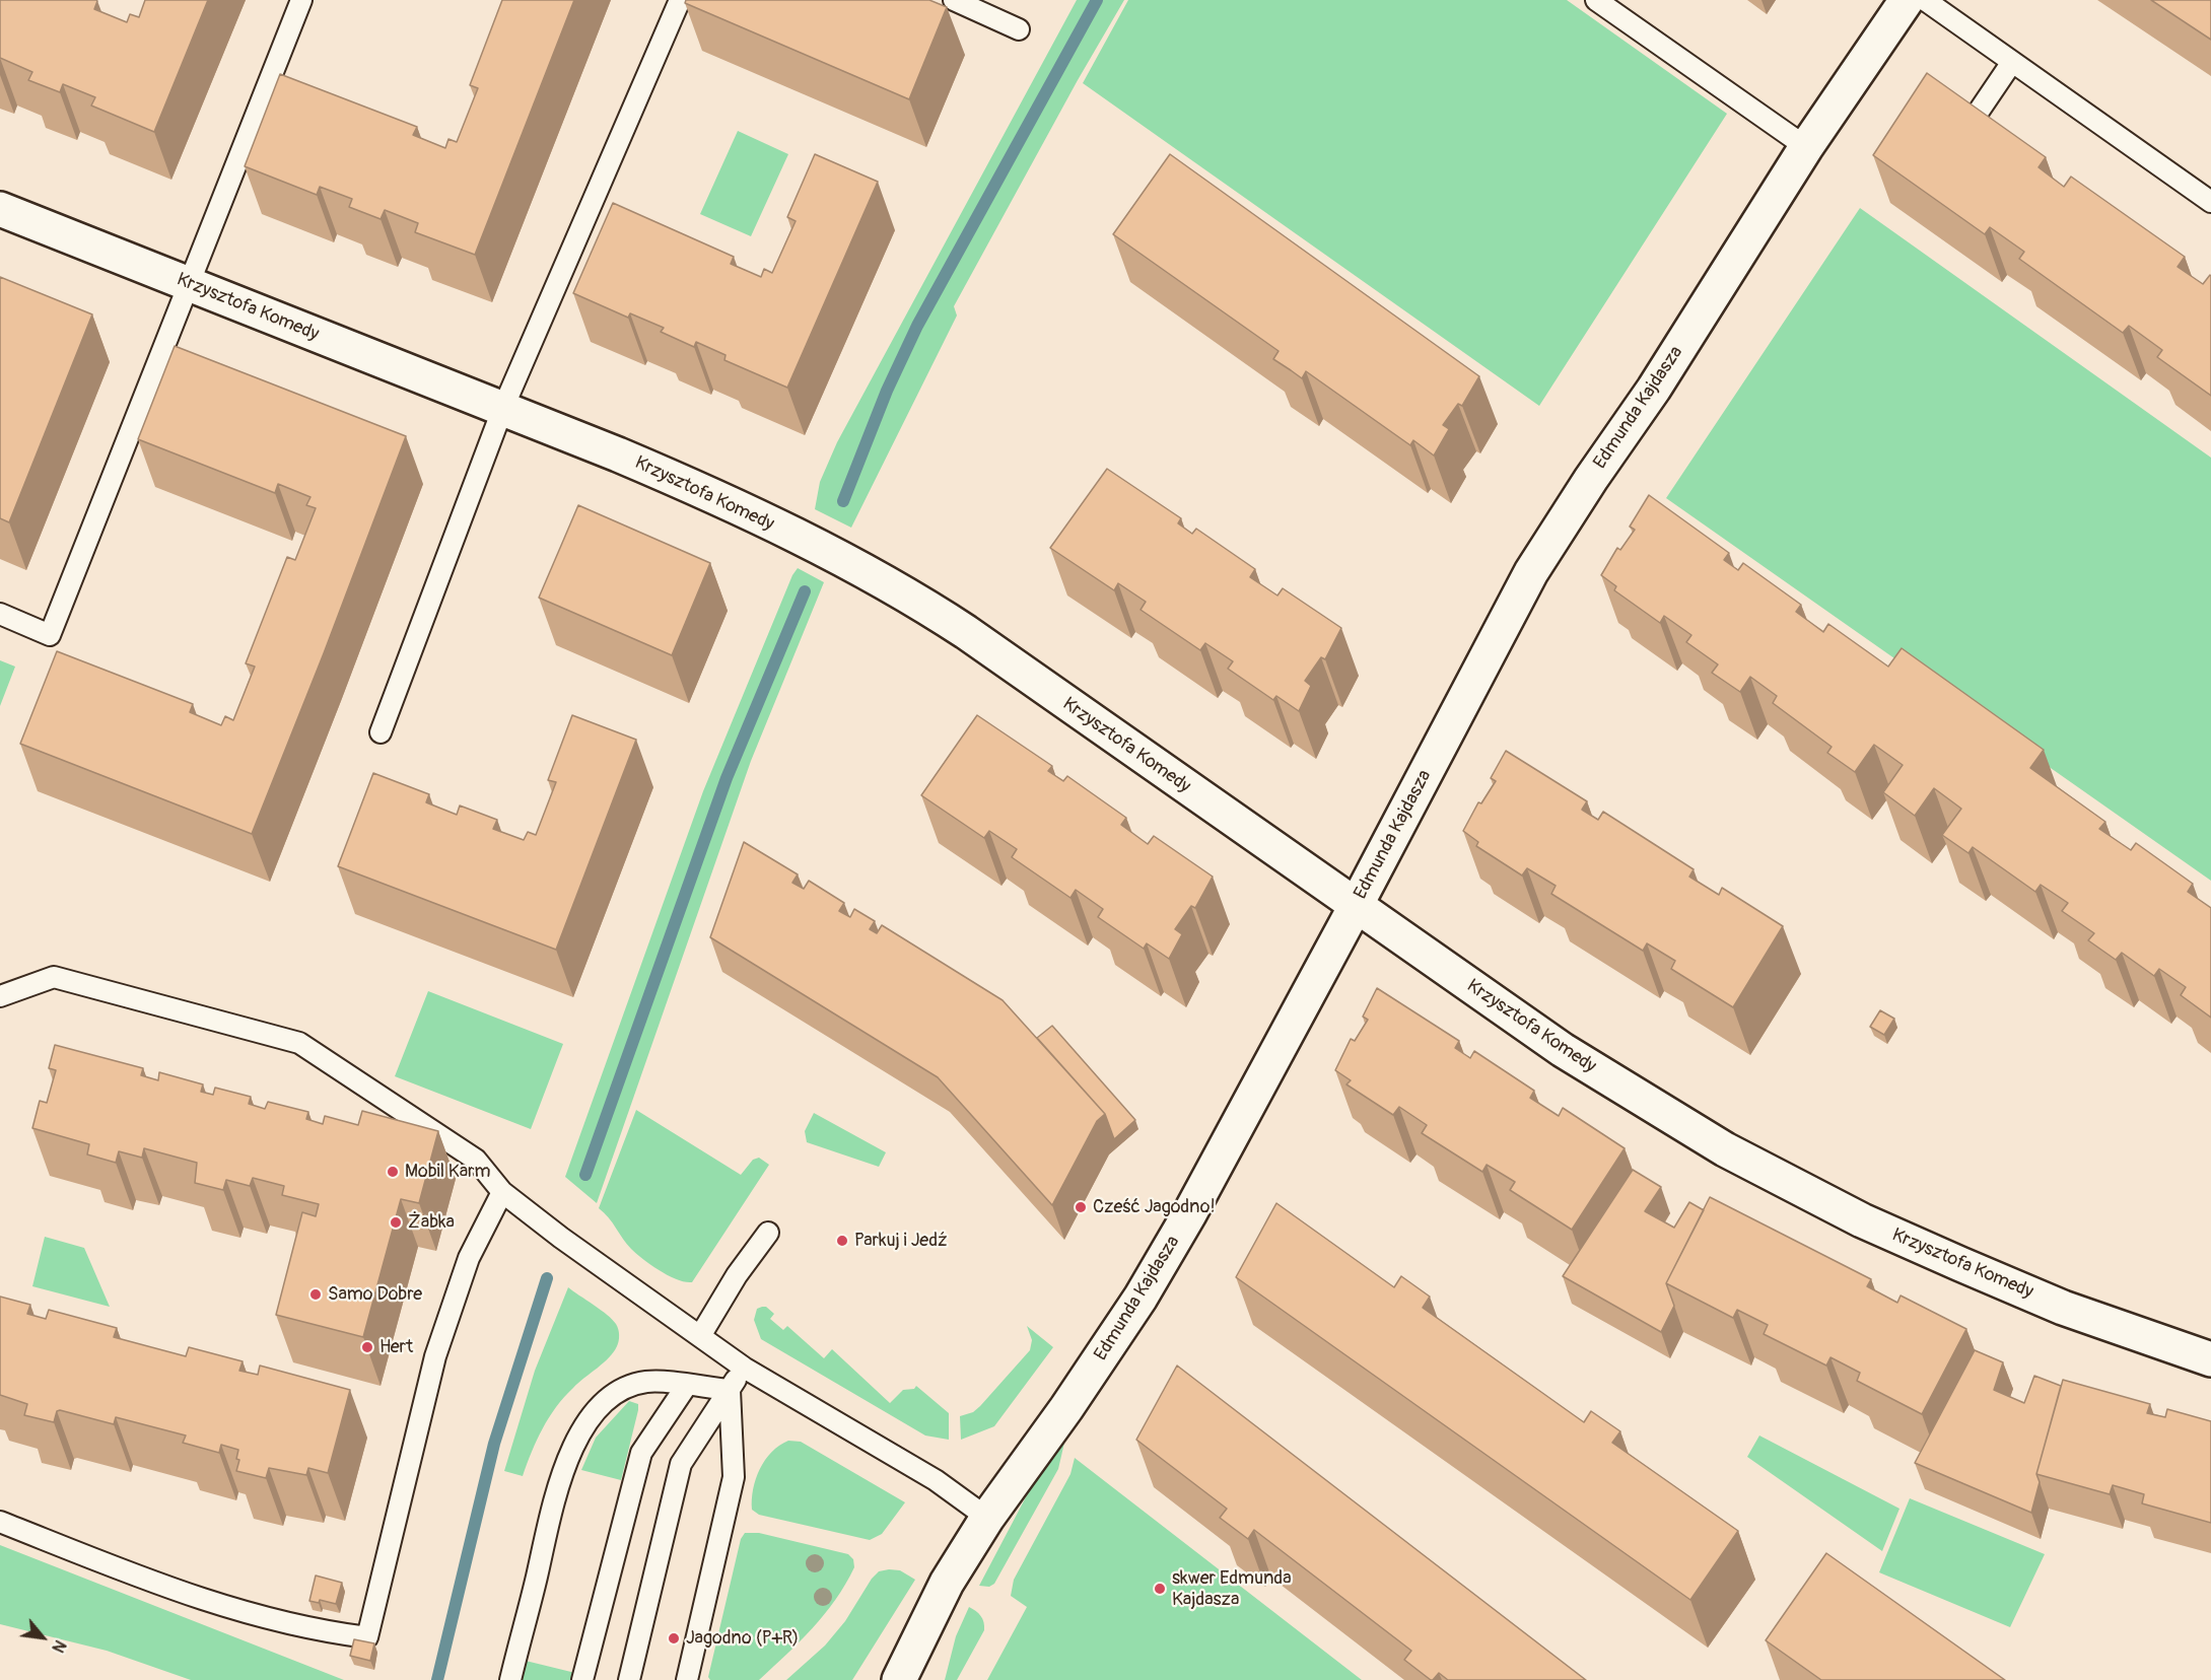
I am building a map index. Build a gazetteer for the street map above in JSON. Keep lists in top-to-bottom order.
{
  "streets": {
    "street": ["Krzysztofa Komedy", "Edmunda Kajdasza"]
  },
  "crossings": [
    ["Krzysztofa Komedy", "Edmunda Kajdasza"]
  ],
  "places": [
    "Mobil Karm",
    "Cześć Jagodno!",
    "Żabka",
    "Parkuj i Jedź",
    "Samo Dobre",
    "Hert",
    "skwer Edmunda Kajdasza",
    "Jagodno (P+R)"
  ],
  "north": "bottom right"
}
